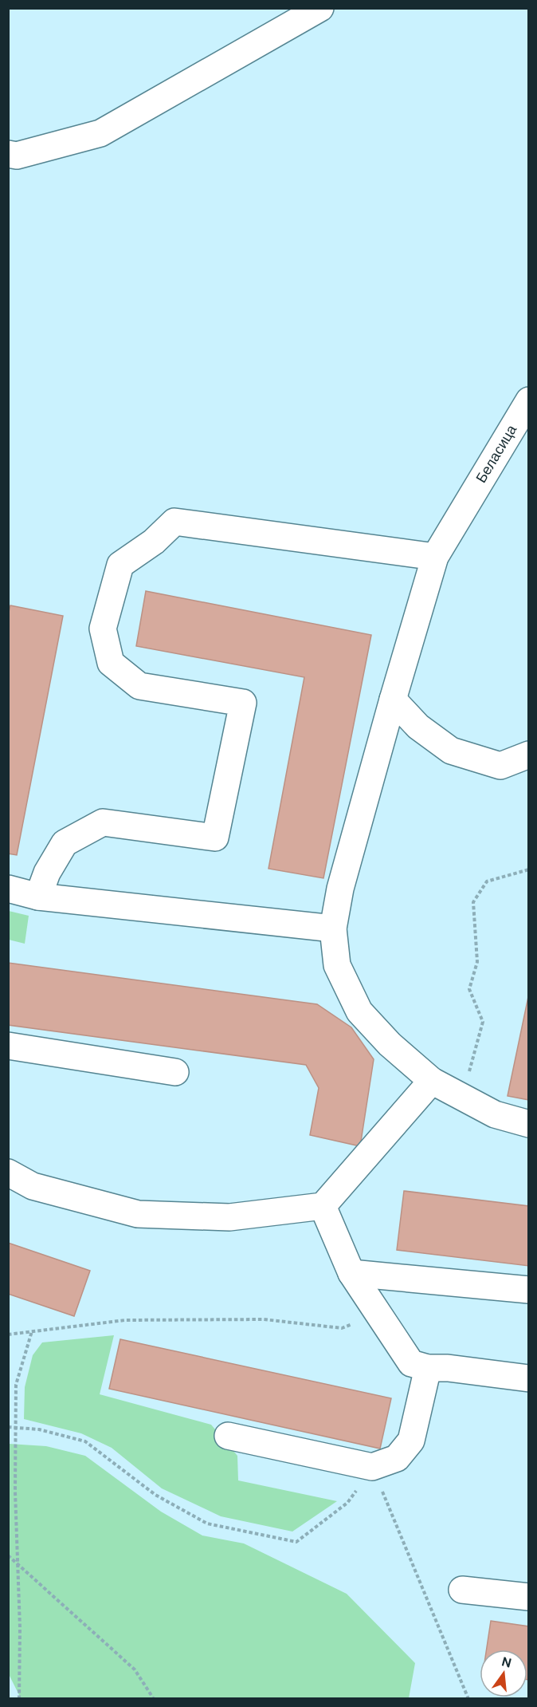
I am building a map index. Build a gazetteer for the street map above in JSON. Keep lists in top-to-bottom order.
{
  "streets": {
    "street": ["Беласица"]
  },
  "north": "top"
}
